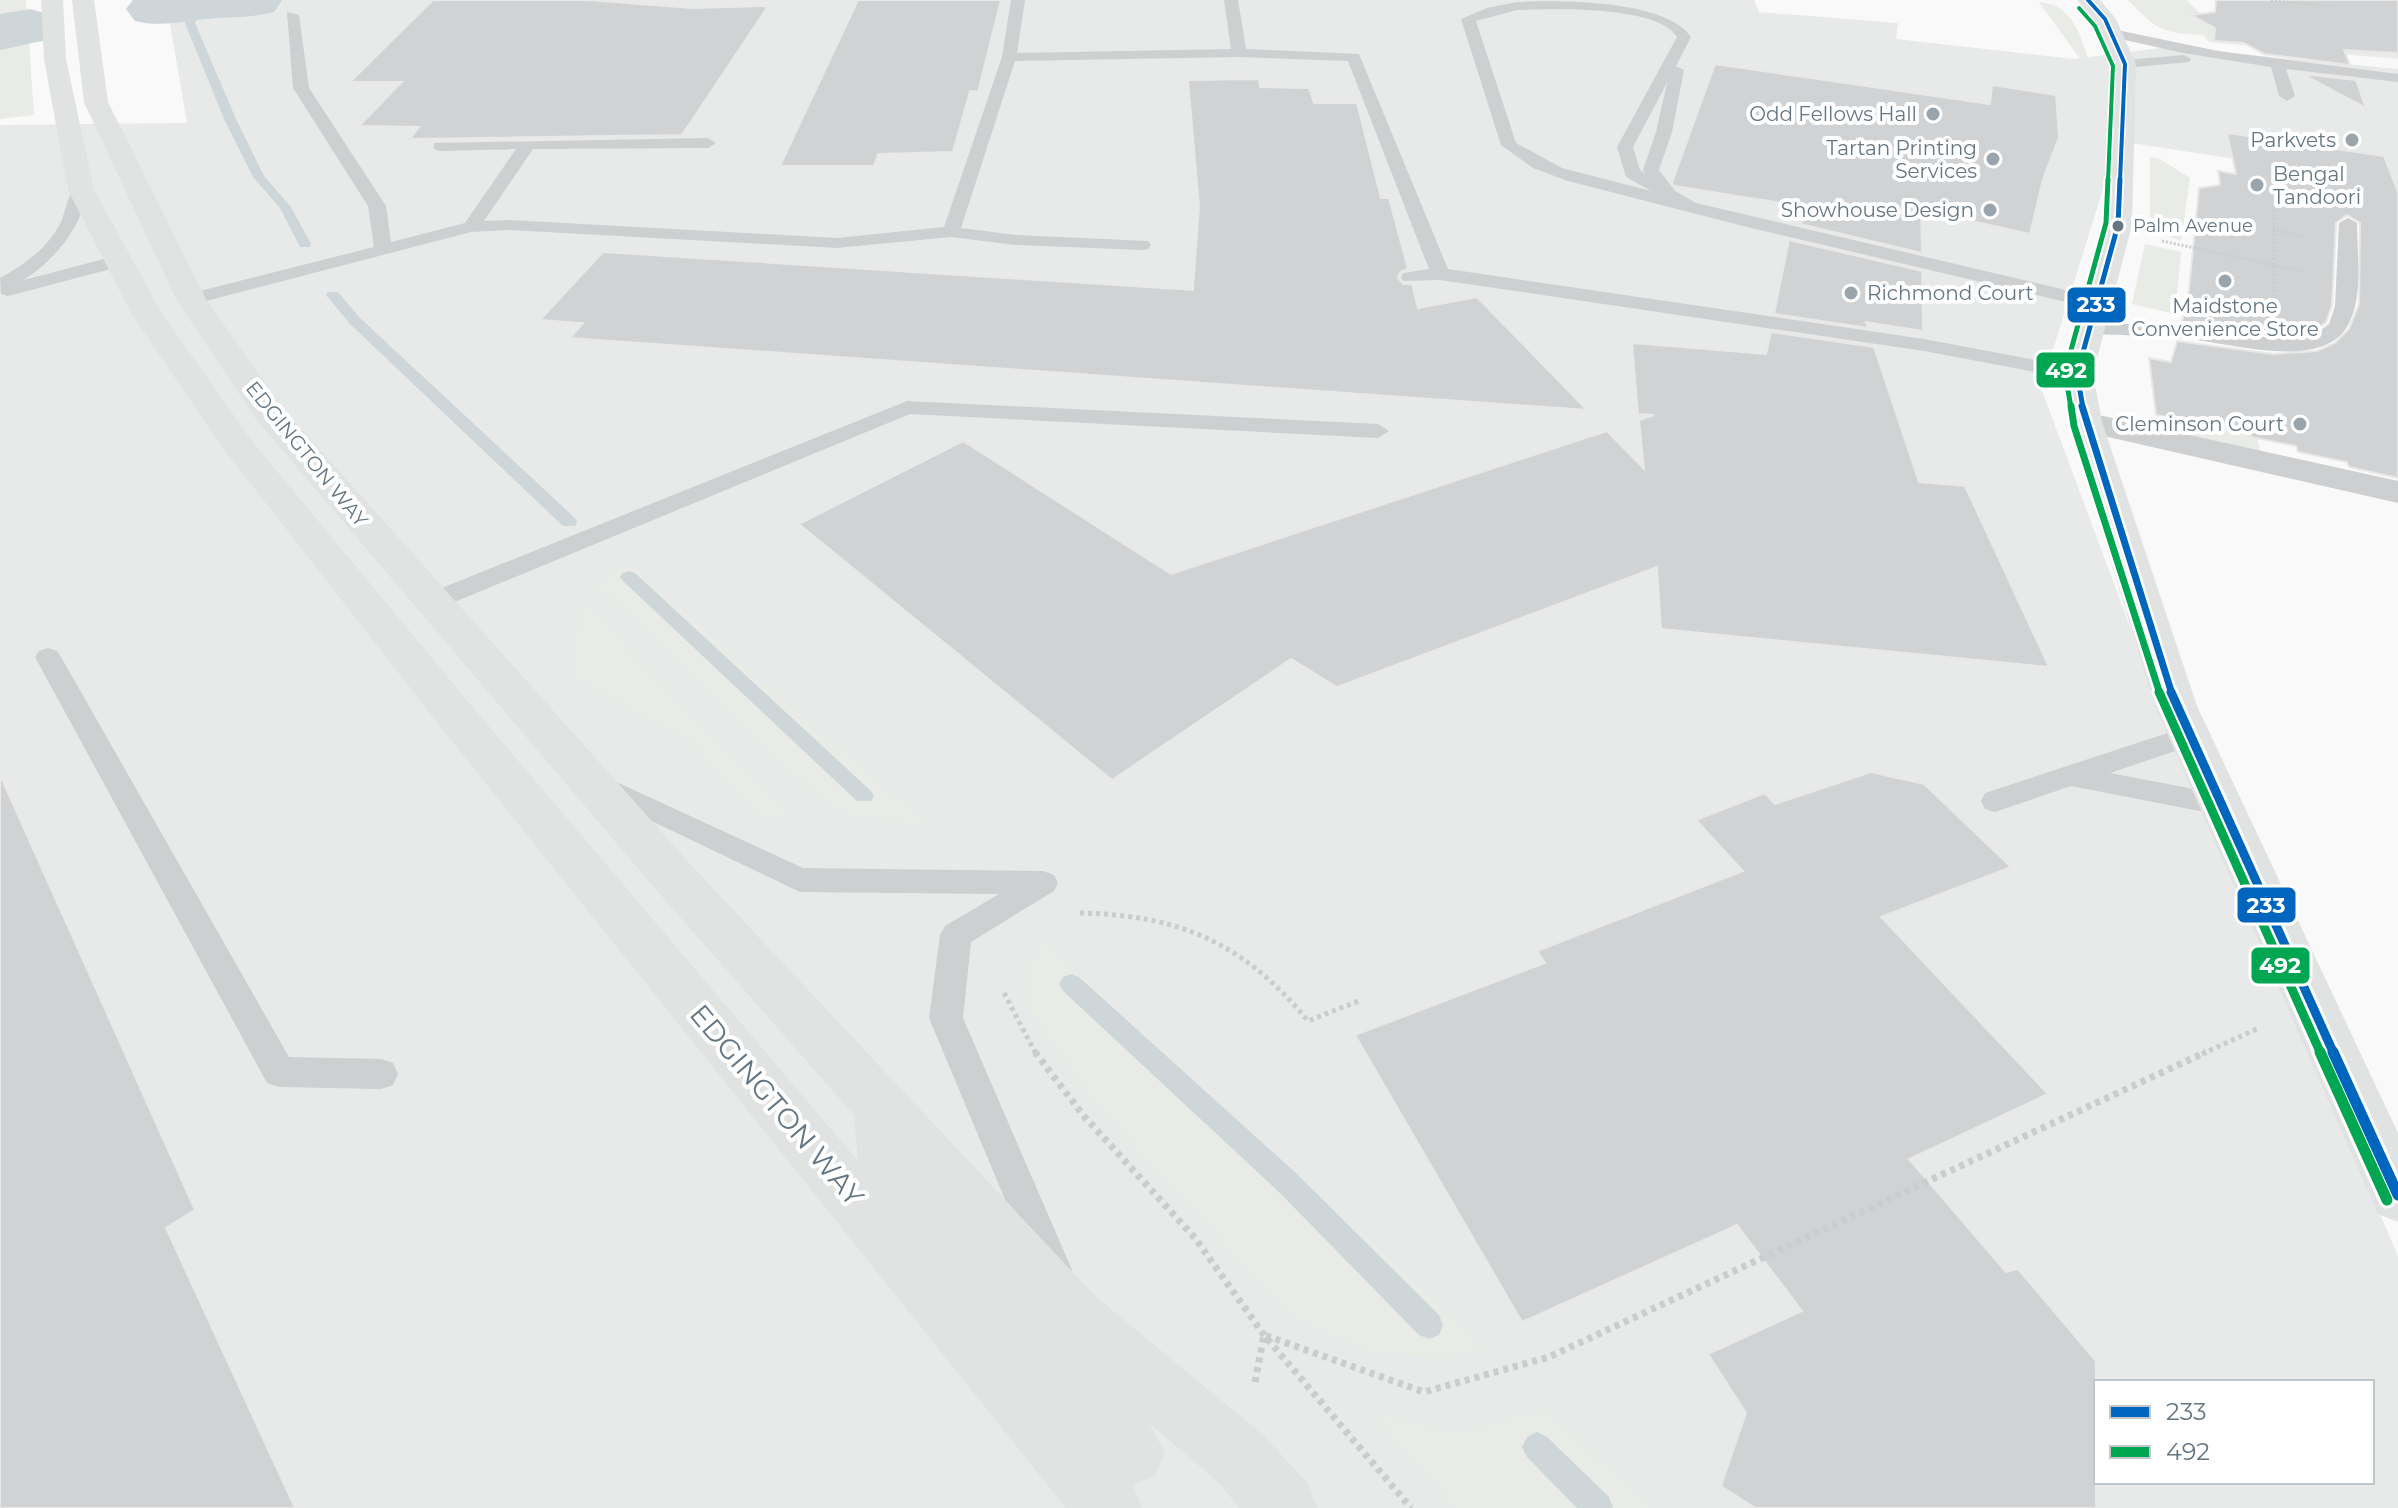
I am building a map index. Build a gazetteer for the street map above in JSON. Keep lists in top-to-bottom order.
{
  "streets": {
    "main road": ["EDGINGTON WAY"]
  },
  "places": [
    "Odd Fellows Hall",
    "Parkvets",
    "Tartan Printing Services",
    "Bengal Tandoori",
    "Showhouse Design",
    "Palm Avenue",
    "Maidstone Convenience Store",
    "Richmond Court",
    "Cleminson Court"
  ],
  "lines": ["transit line 233", "transit line 492"],
  "legend": ["233", "492"]
}
